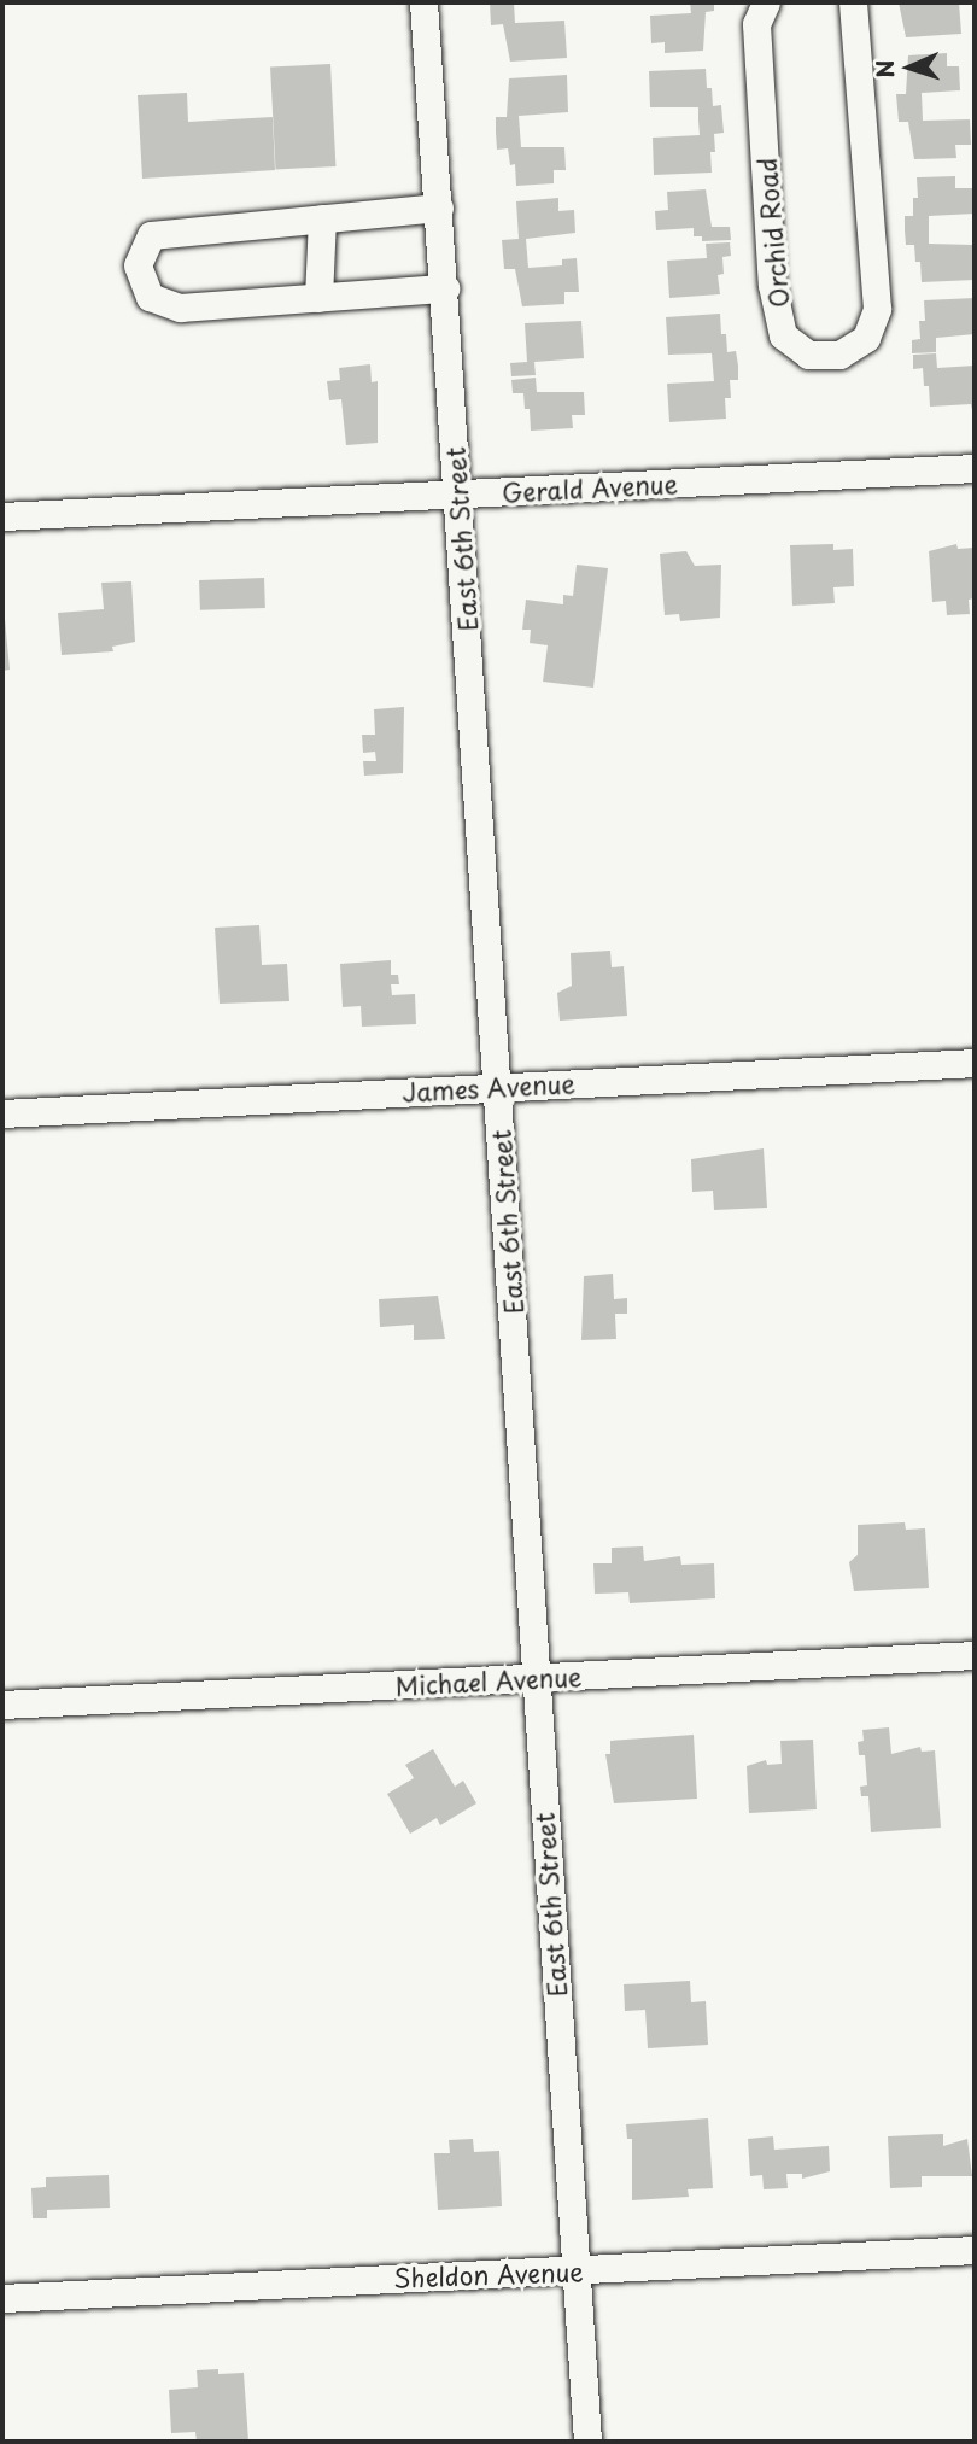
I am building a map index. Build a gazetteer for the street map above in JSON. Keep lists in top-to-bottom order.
{
  "streets": {
    "street": [
      "Orchid Road",
      "Gerald Avenue",
      "East 6th Street",
      "James Avenue",
      "Michael Avenue",
      "Sheldon Avenue"
    ]
  },
  "crossings": [
    ["Gerald Avenue", "East 6th Street"],
    ["East 6th Street", "James Avenue"],
    ["East 6th Street", "Michael Avenue"],
    ["East 6th Street", "Sheldon Avenue"]
  ],
  "north": "left"
}
